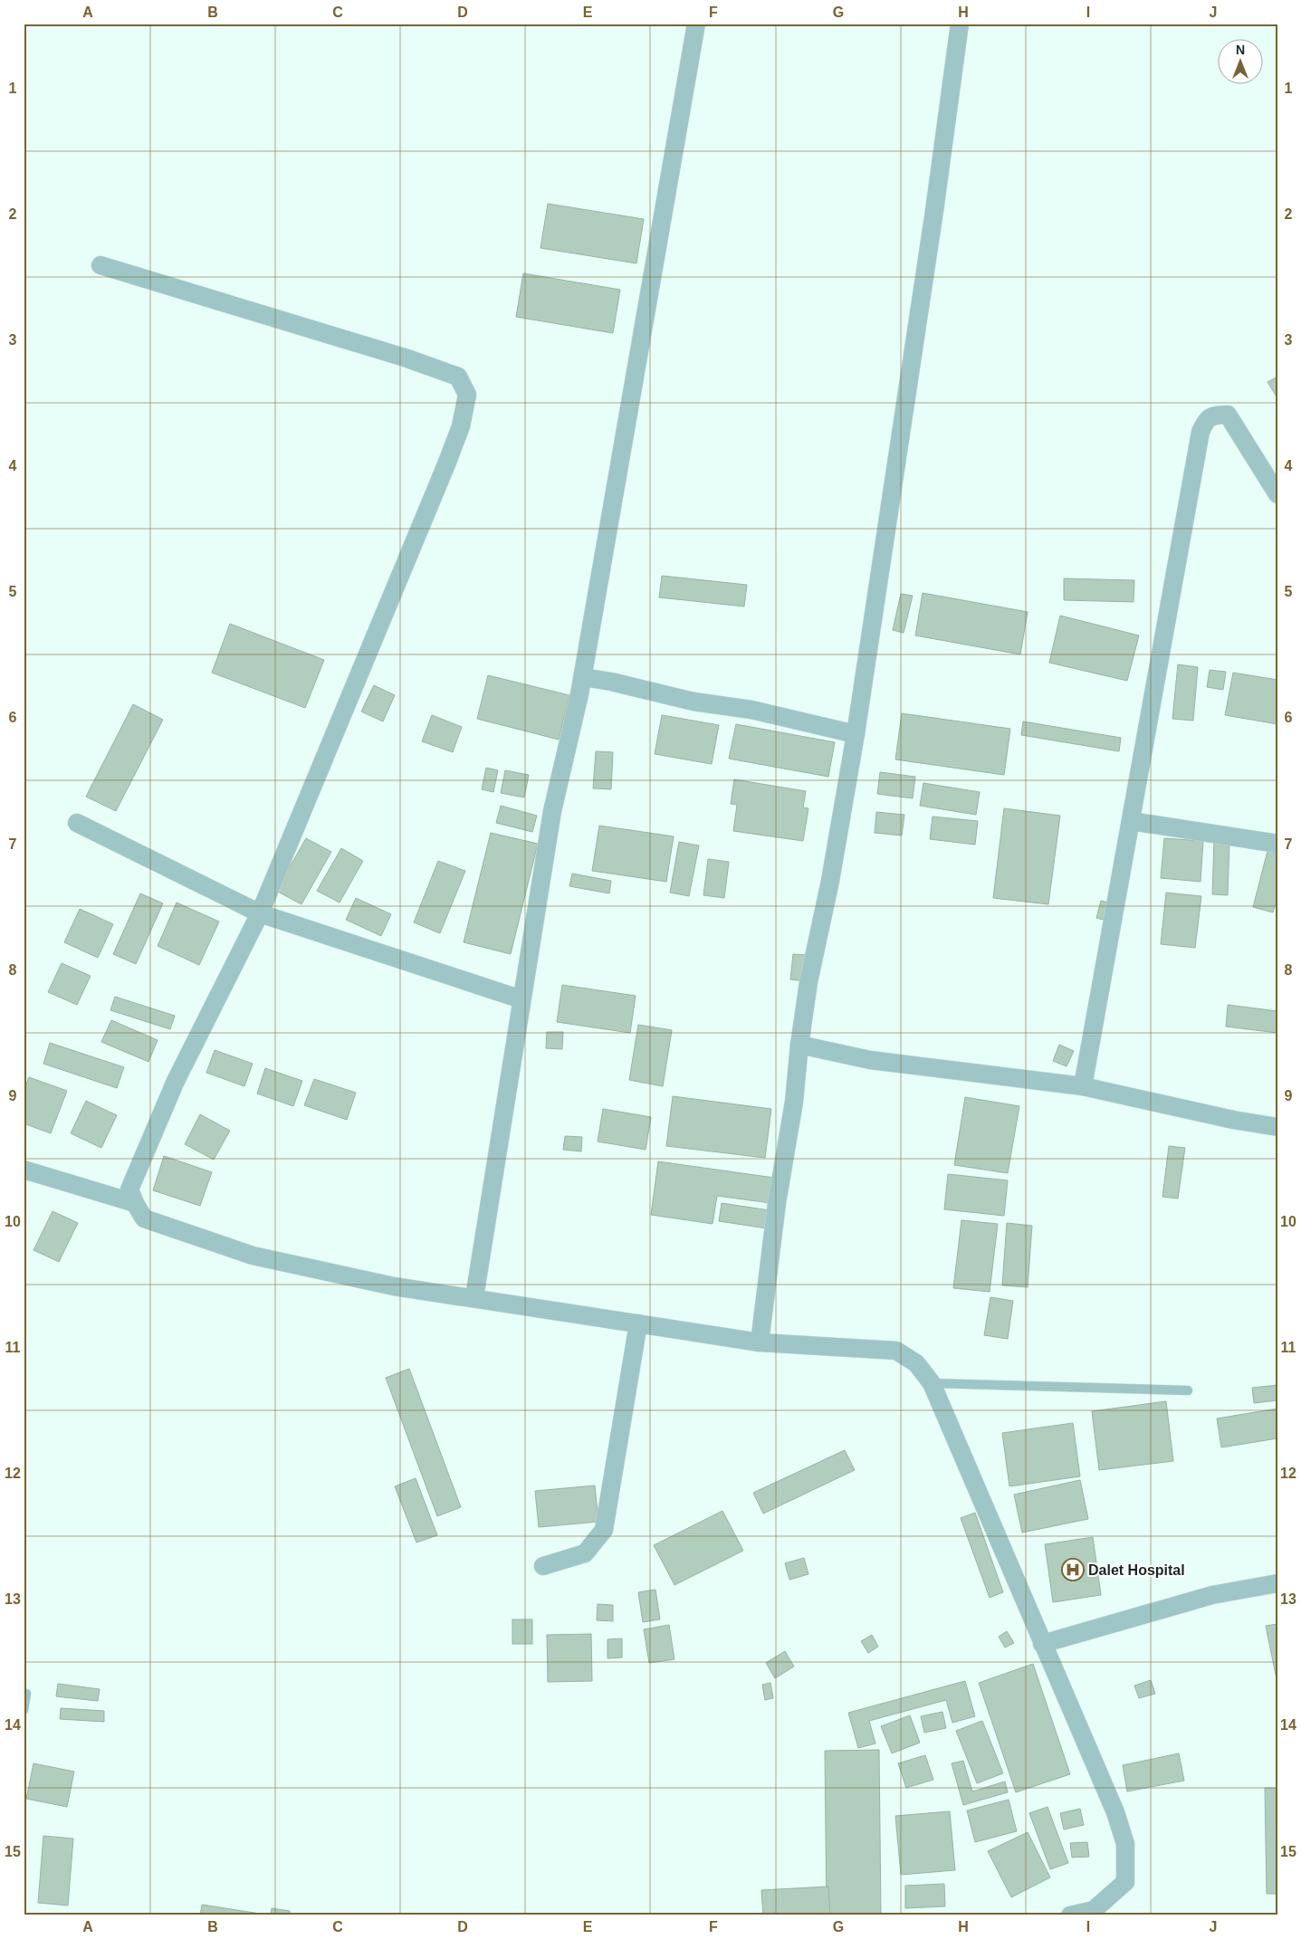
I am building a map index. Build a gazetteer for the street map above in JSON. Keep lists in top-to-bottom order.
{
  "places": {
    "hospital": ["Dalet Hospital"]
  },
  "north": "top",
  "grid": {
    "columns": [
      "A",
      "B",
      "C",
      "D",
      "E",
      "F",
      "G",
      "H",
      "I",
      "J"
    ],
    "rows": [
      "1",
      "2",
      "3",
      "4",
      "5",
      "6",
      "7",
      "8",
      "9",
      "10",
      "11",
      "12",
      "13",
      "14",
      "15"
    ]
  }
}
